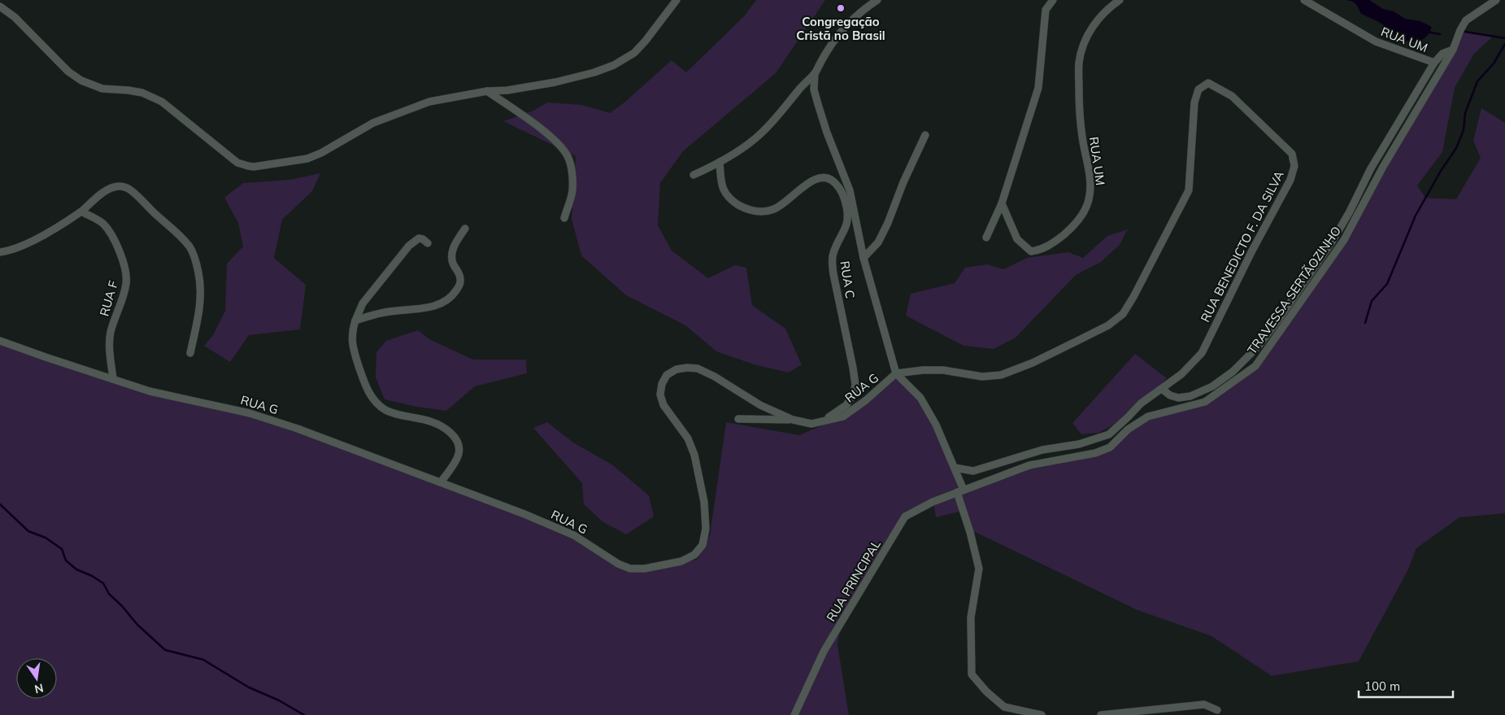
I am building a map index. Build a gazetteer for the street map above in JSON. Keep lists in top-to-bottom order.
{
  "streets": {
    "street": [
      "RUA UM",
      "RUA BENEDICTO F. DA SILVA",
      "RUA C",
      "TRAVESSA SERTÃOZINHO",
      "RUA F",
      "RUA G",
      "RUA PRINCIPAL"
    ]
  },
  "crossings": [
    ["RUA UM", "TRAVESSA SERTÃOZINHO"],
    ["RUA BENEDICTO F. DA SILVA", "RUA G"],
    ["RUA C", "RUA G"],
    ["TRAVESSA SERTÃOZINHO", "RUA PRINCIPAL"],
    ["RUA F", "RUA G"]
  ],
  "places": ["Congregação Cristã no Brasil"],
  "scale_bar": "100 m",
  "north": "bottom"
}
